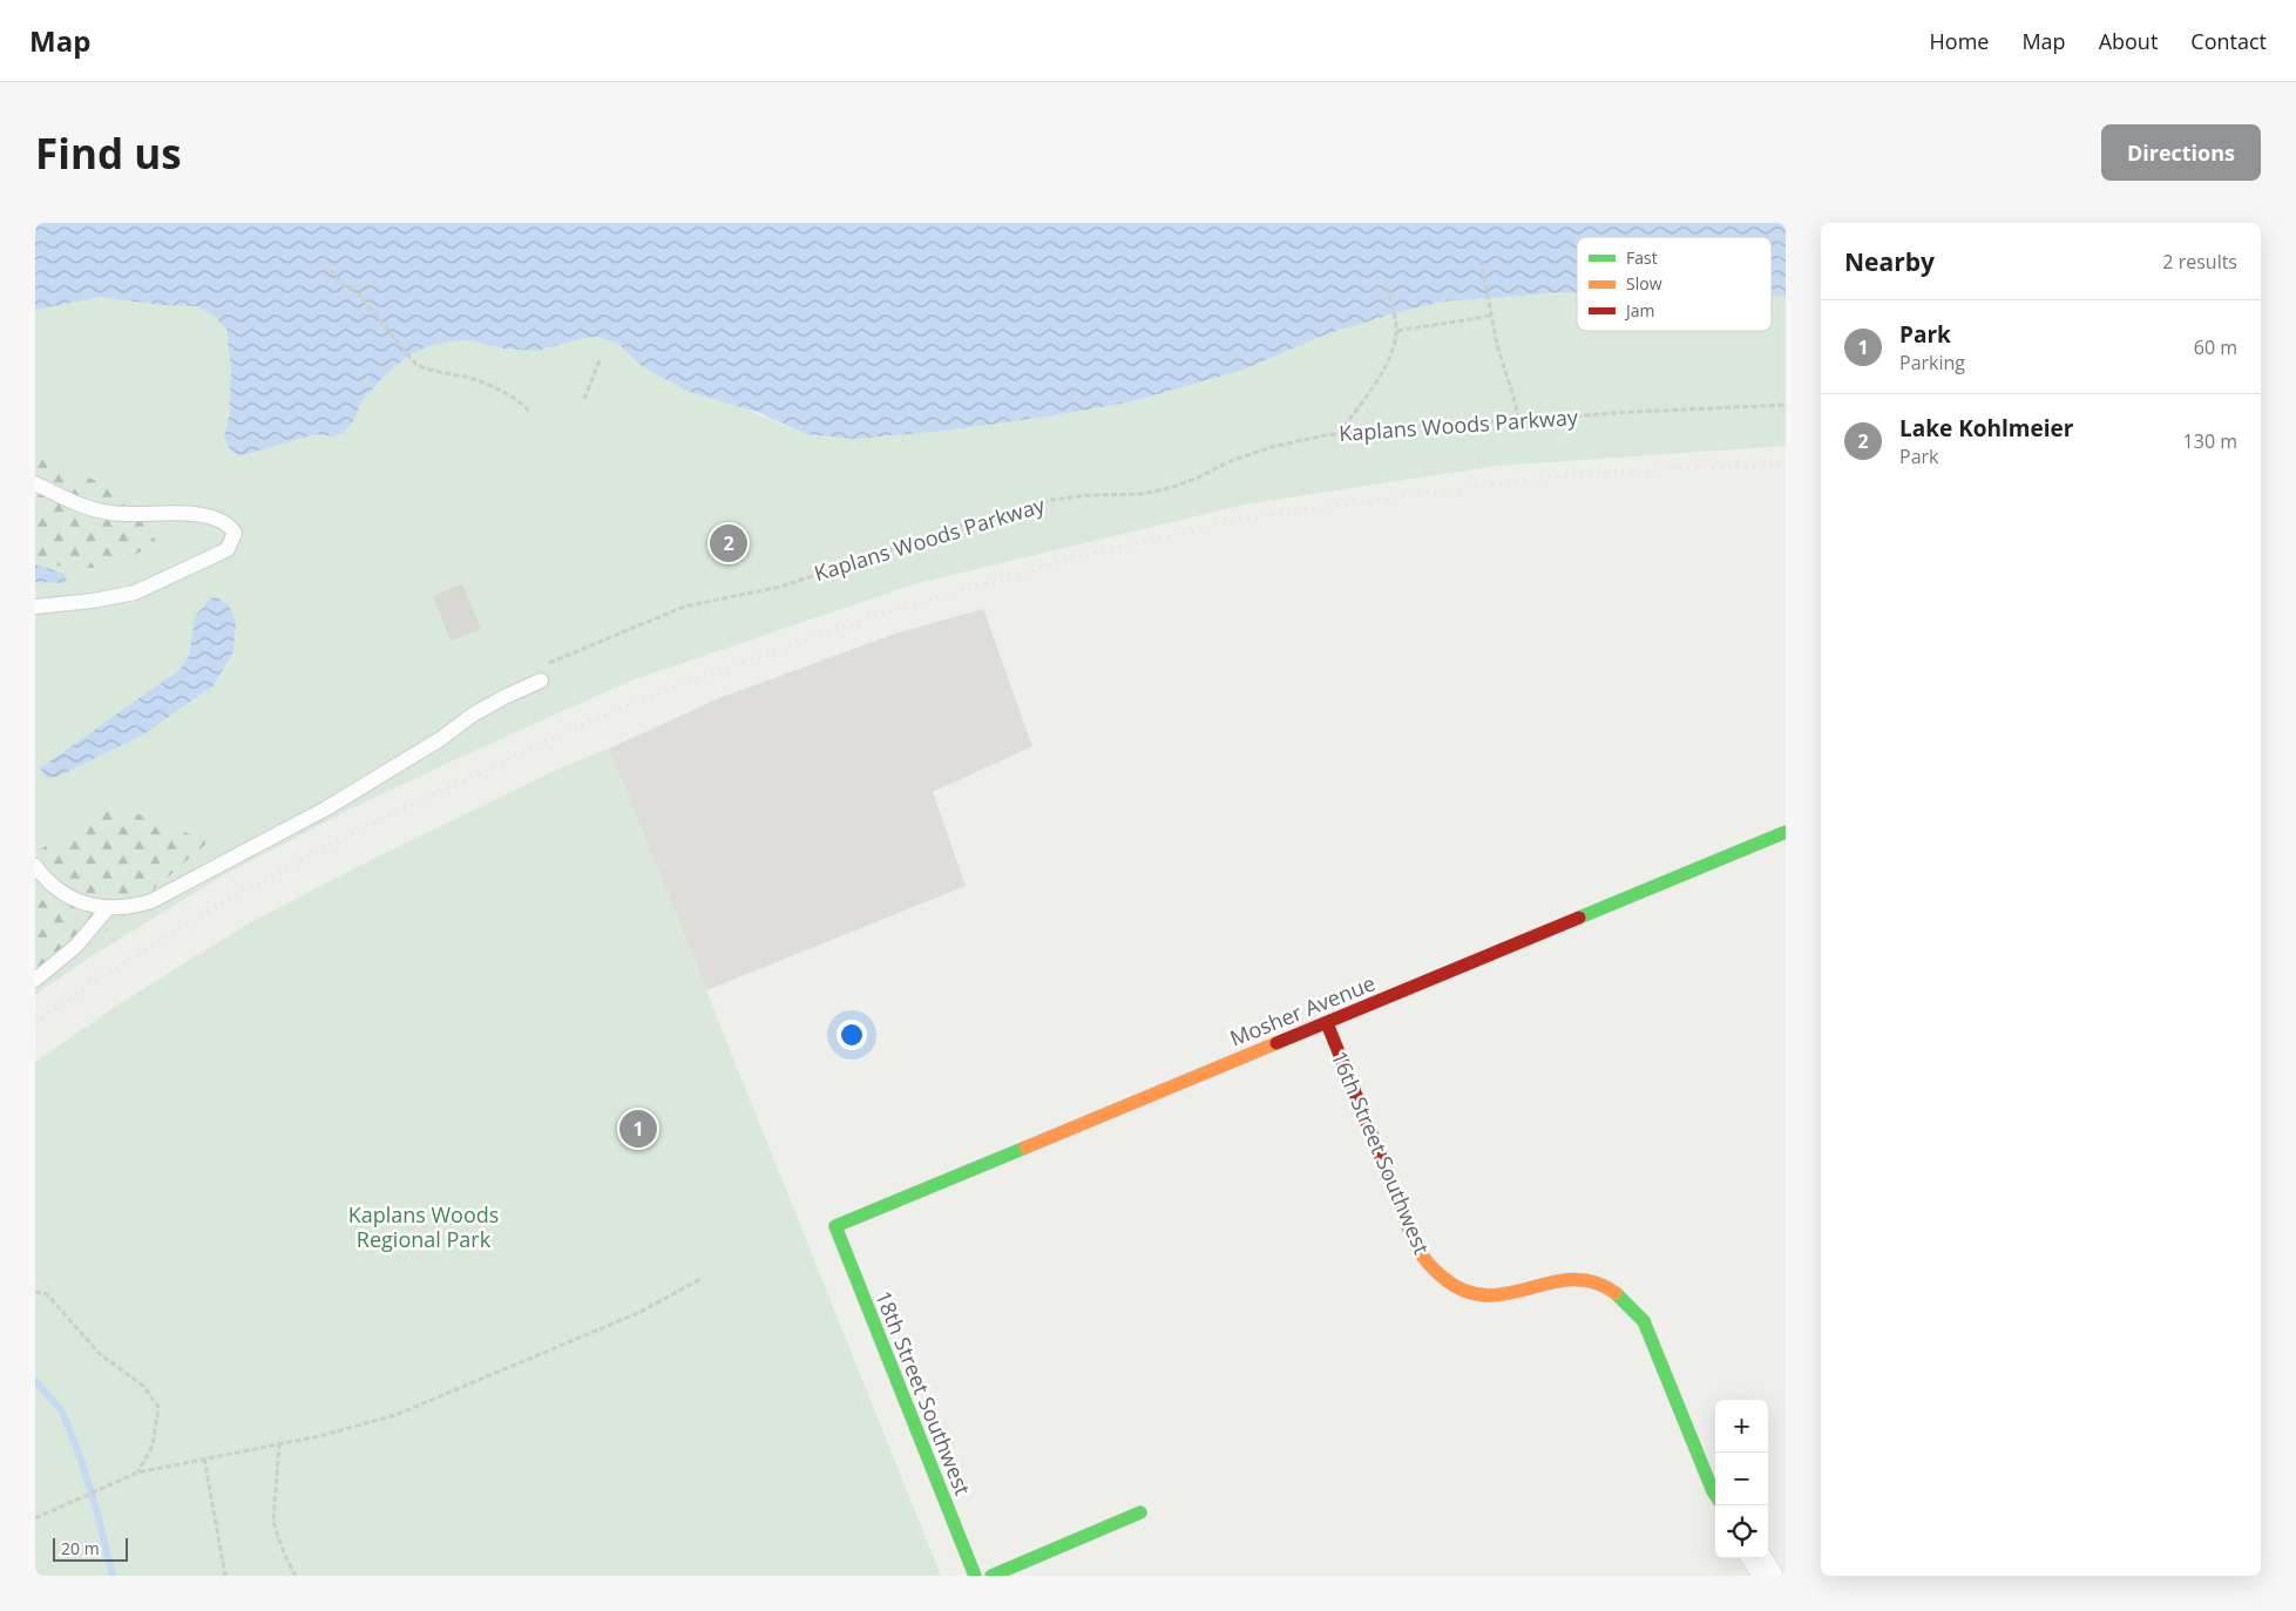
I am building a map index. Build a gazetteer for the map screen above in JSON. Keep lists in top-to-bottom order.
{
  "streets": {
    "street": ["Mosher Avenue", "16th Street Southwest", "18th Street Southwest"],
    "path": ["Kaplans Woods Parkway"]
  },
  "crossings": [
    ["Mosher Avenue", "16th Street Southwest"],
    ["Mosher Avenue", "18th Street Southwest"]
  ],
  "parks": ["Kaplans Woods Regional Park"],
  "legend": ["Fast", "Slow", "Jam"],
  "scale_bar": "20 m",
  "page": {
    "header": "Map",
    "nav": [
      "Home",
      "Map",
      "About",
      "Contact"
    ],
    "buttons": "Directions",
    "title": "Find us",
    "heading": ["Nearby", "2 results"],
    "list": [
      {
        "mark": "1",
        "name": "Park",
        "note": "Parking",
        "value": "60 m"
      },
      {
        "mark": "2",
        "name": "Lake Kohlmeier",
        "note": "Park",
        "value": "130 m"
      }
    ],
    "pins": ["2", "1"],
    "map_buttons": ["+", "−"],
    "scale": "20 m"
  }
}
